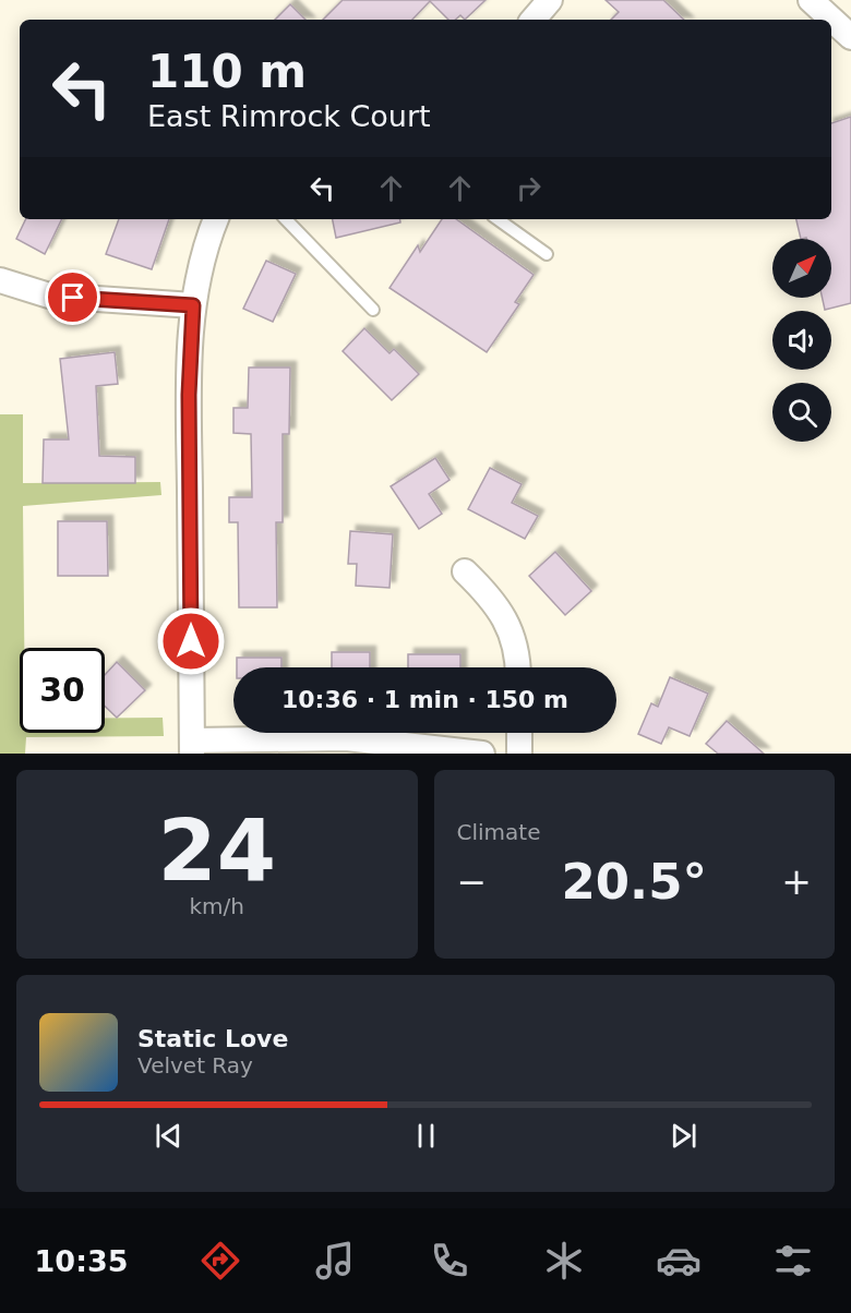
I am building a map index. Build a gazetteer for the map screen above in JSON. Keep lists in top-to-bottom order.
{
  "north": "top right",
  "page": {
    "turn": ["110 m", "East Rimrock Court"],
    "limit": "30",
    "trip": "10:36 · 1 min · 150 m",
    "tile": [
      ["24", "km/h"],
      "Climate"
    ],
    "heat": ["−", "20.5°", "+"],
    "song": ["Static Love", "Velvet Ray"],
    "tabs": "10:35"
  }
}
